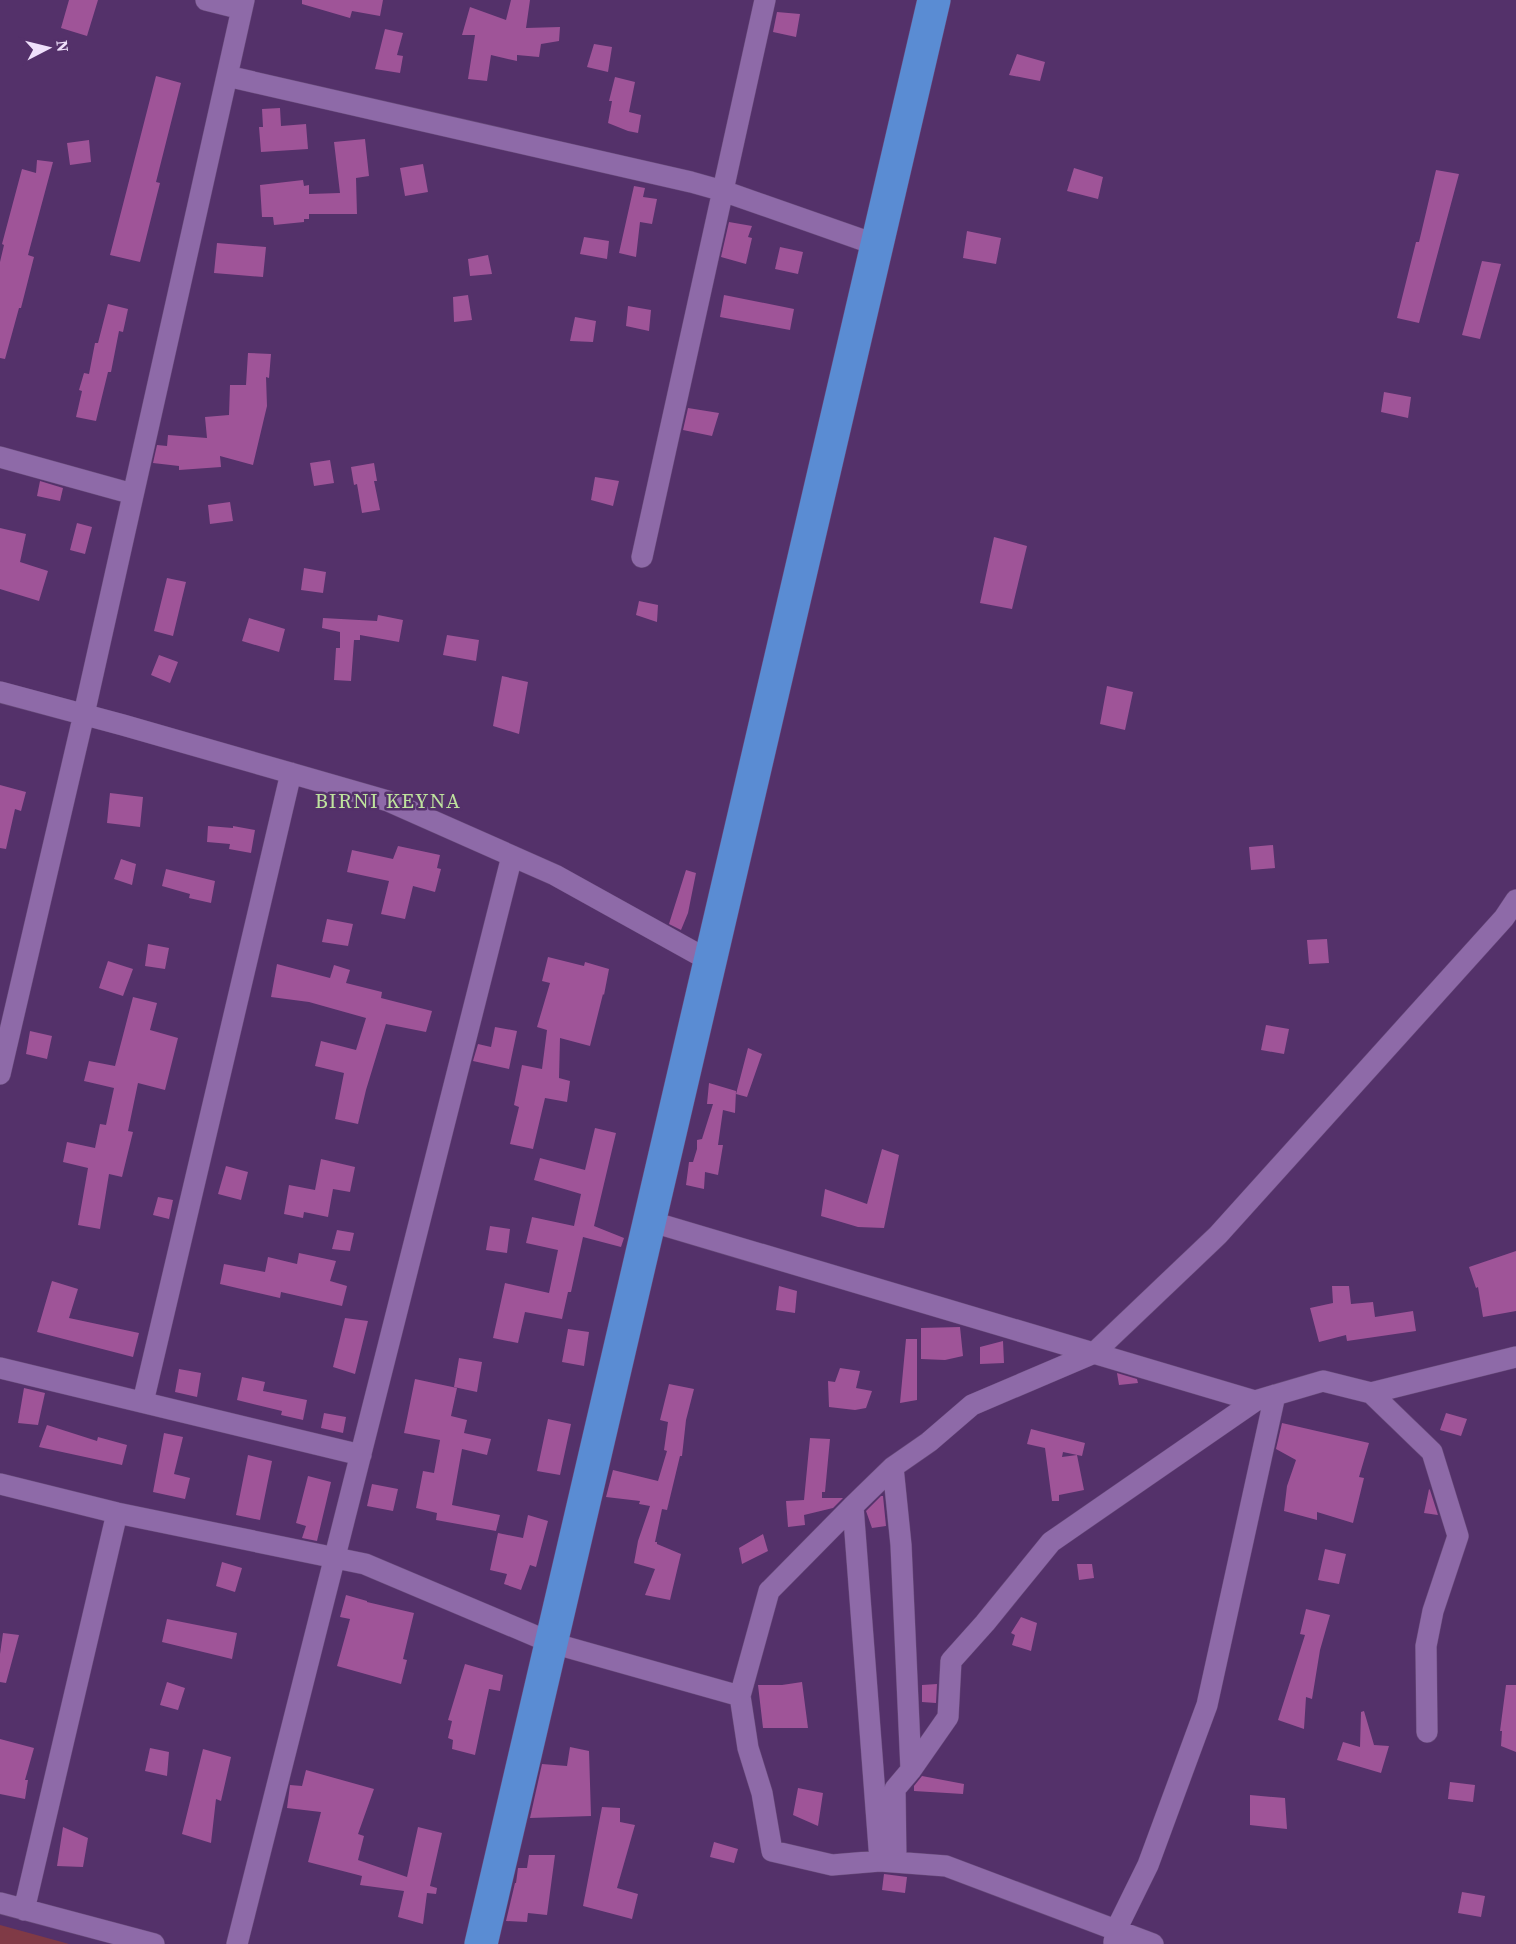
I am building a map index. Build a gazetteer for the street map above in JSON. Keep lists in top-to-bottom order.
{
  "districts": ["BIRNI KEYNA"],
  "north": "right"
}
